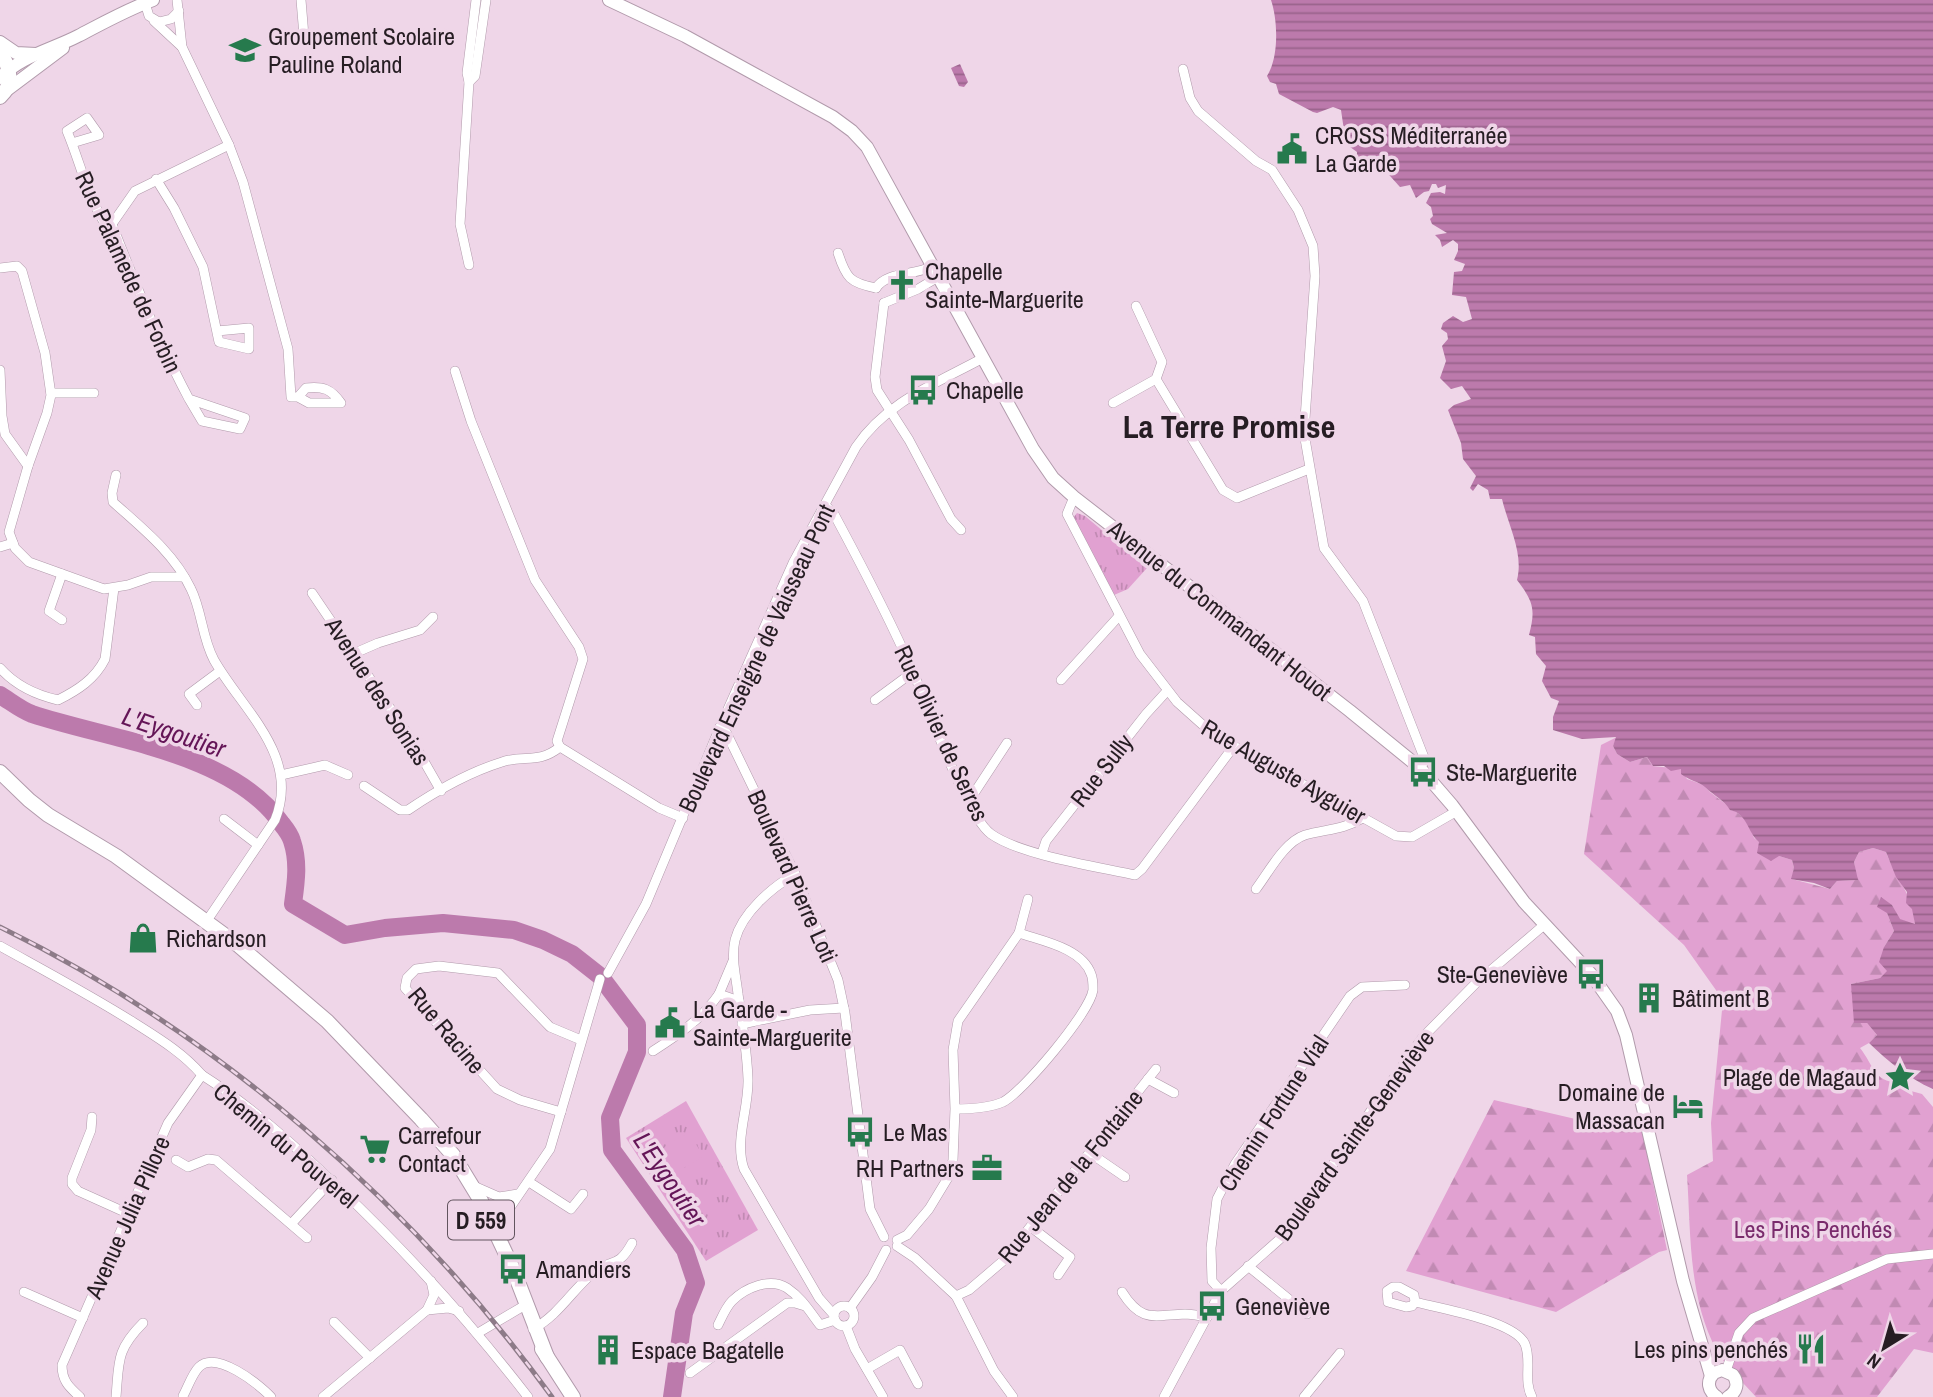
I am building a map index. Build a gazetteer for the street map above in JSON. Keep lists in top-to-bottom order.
{
  "streets": {
    "main road": ["Avenue du Commandant Houot", "D 559"],
    "street": [
      "Rue Palamede de Forbin",
      "Boulevard Enseigne de Vaisseau Pont",
      "Avenue des Sonias",
      "Rue Olivier de Serres",
      "Rue Sully",
      "Rue Auguste Ayguier",
      "Boulevard Pierre Loti",
      "Rue Racine",
      "Chemin Fortune Vial",
      "Boulevard Sainte-Geneviève",
      "Chemin du Pouverel",
      "Rue Jean de la Fontaine",
      "Avenue Julia Pillore"
    ]
  },
  "crossings": [
    ["Avenue du Commandant Houot", "Boulevard Enseigne de Vaisseau Pont"],
    ["Avenue du Commandant Houot", "Rue Auguste Ayguier"],
    ["Avenue du Commandant Houot", "Boulevard Sainte-Geneviève"],
    ["Boulevard Enseigne de Vaisseau Pont", "Rue Olivier de Serres"],
    ["Boulevard Enseigne de Vaisseau Pont", "Boulevard Pierre Loti"],
    ["Boulevard Enseigne de Vaisseau Pont", "Rue Racine"],
    ["Boulevard Enseigne de Vaisseau Pont", "D 559"],
    ["Rue Olivier de Serres", "Rue Sully"],
    ["Rue Olivier de Serres", "Rue Auguste Ayguier"],
    ["Rue Sully", "Rue Auguste Ayguier"],
    ["Chemin Fortune Vial", "Boulevard Sainte-Geneviève"],
    ["Chemin du Pouverel", "Avenue Julia Pillore"]
  ],
  "districts": ["La Terre Promise"],
  "water": ["L'Eygoutier"],
  "parks": ["Les Pins Penchés"],
  "places": {
    "school or university": ["Groupement Scolaire Pauline Roland"],
    "public building": ["CROSS Méditerranée La Garde", "La Garde - Sainte-Marguerite"],
    "church": ["Chapelle Sainte-Marguerite"],
    "bus stop": [
      "Chapelle",
      "Ste-Marguerite",
      "Ste-Geneviève",
      "Le Mas",
      "Amandiers",
      "Geneviève"
    ],
    "shop": ["Richardson"],
    "building": ["Bâtiment B", "Espace Bagatelle"],
    "place": ["Plage de Magaud"],
    "hotel": ["Domaine de Massacan"],
    "supermarket": ["Carrefour Contact"],
    "office": ["RH Partners"],
    "restaurant": ["Les pins penchés"]
  },
  "north": "bottom left"
}
